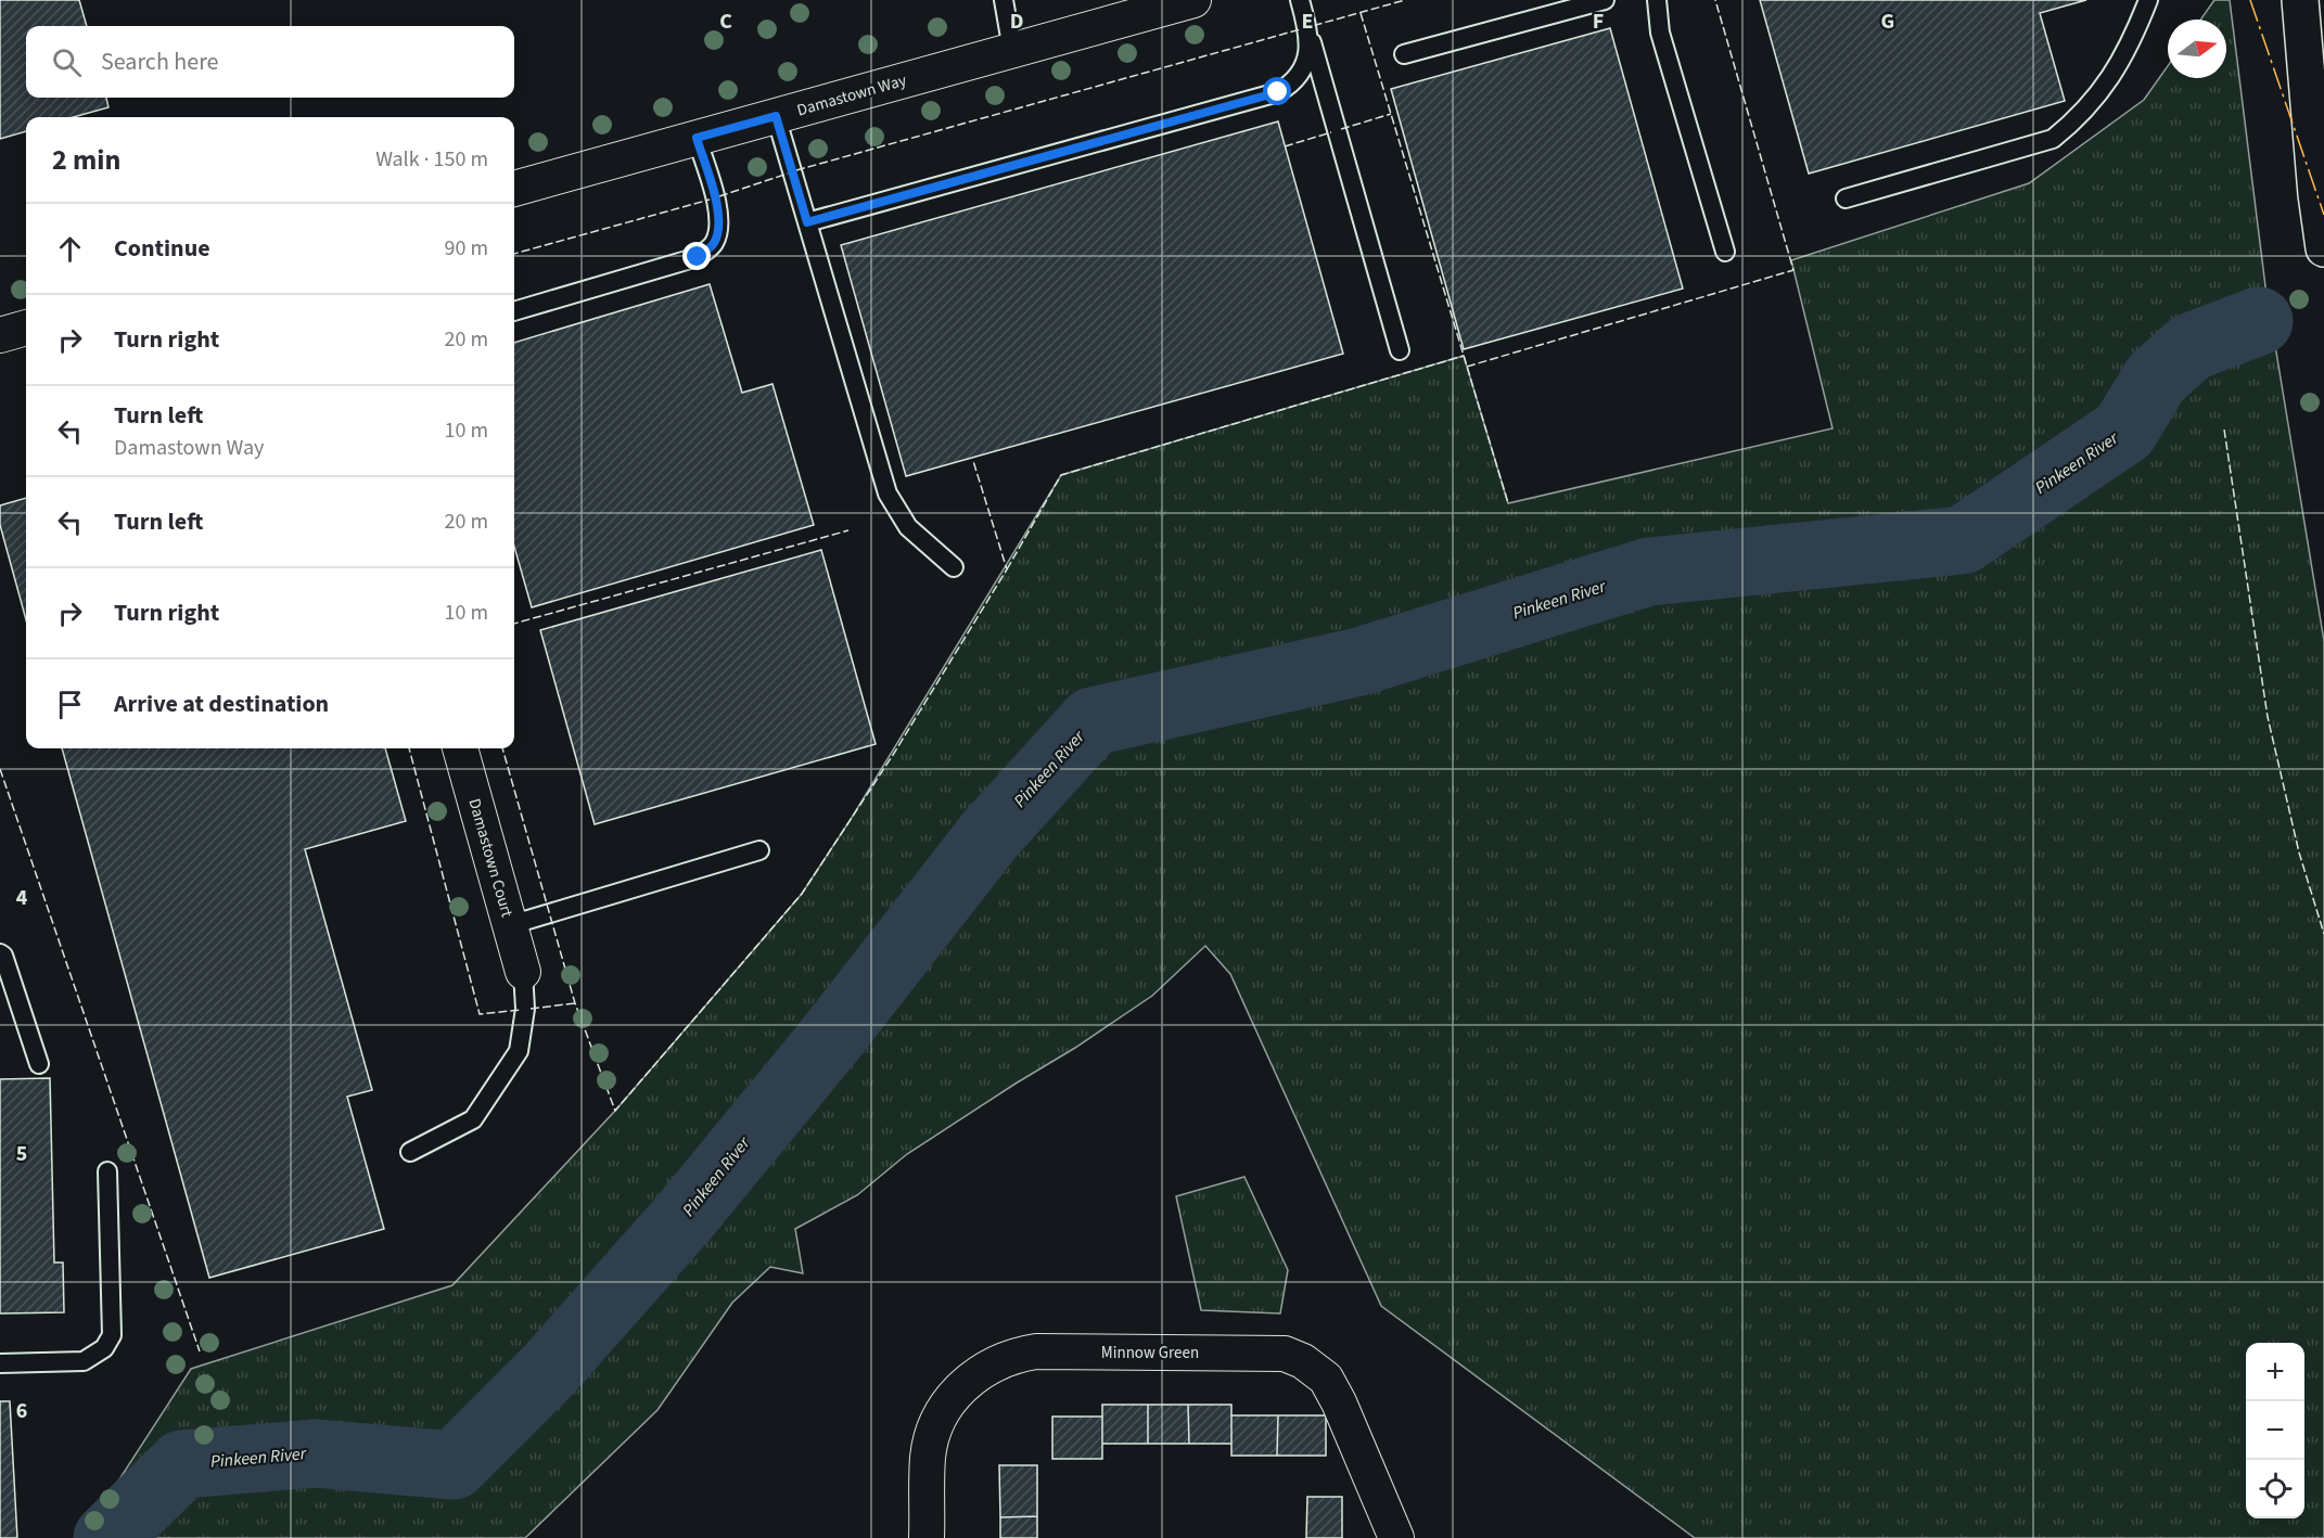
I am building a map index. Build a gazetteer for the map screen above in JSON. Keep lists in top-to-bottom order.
{
  "streets": {
    "street": ["Damastown Way", "Damastown Court", "Minnow Green"]
  },
  "water": ["Pinkeen River"],
  "north": "right",
  "page": {
    "search": "Search here",
    "heading": ["2 min", "Walk · 150 m"],
    "list": [
      ["Continue", "90 m"],
      ["Turn right", "20 m"],
      ["Turn left", "Damastown Way", "10 m"],
      ["Turn left", "20 m"],
      ["Turn right", "10 m"],
      "Arrive at destination"
    ],
    "map_buttons": ["+", "−"]
  },
  "grid": {
    "columns": [
      "C",
      "D",
      "E",
      "F",
      "G"
    ],
    "rows": ["4", "5", "6"]
  }
}
